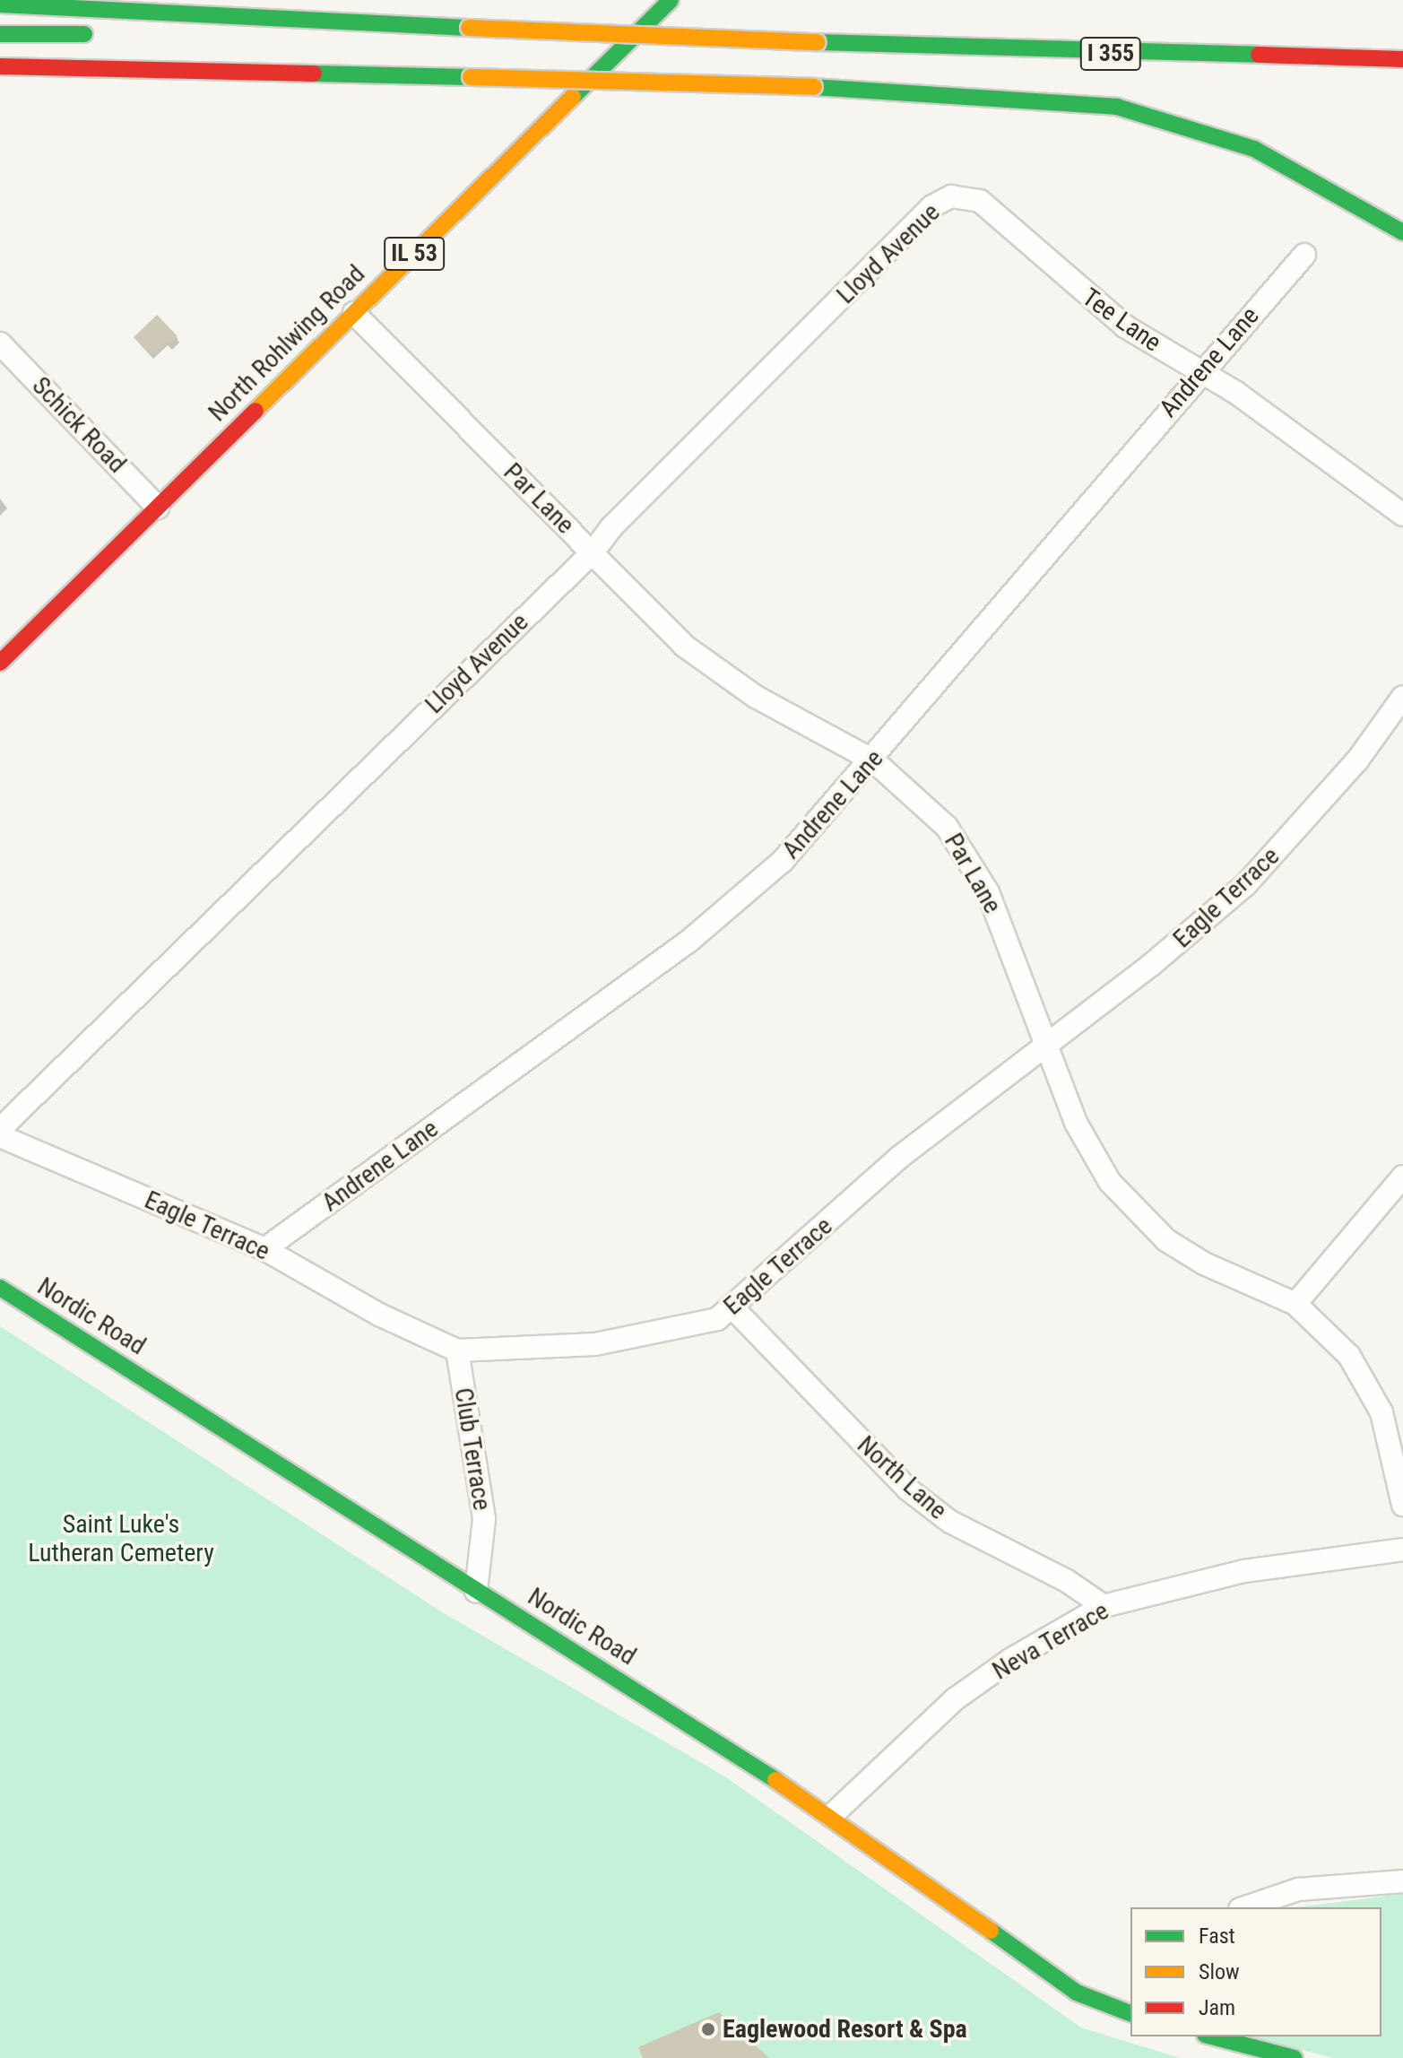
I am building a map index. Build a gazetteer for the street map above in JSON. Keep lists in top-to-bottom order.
{
  "streets": {
    "main road": [
      "I 355",
      "IL 53",
      "North Rohlwing Road",
      "Nordic Road"
    ],
    "street": [
      "Lloyd Avenue",
      "Tee Lane",
      "Andrene Lane",
      "Schick Road",
      "Par Lane",
      "Eagle Terrace",
      "Club Terrace",
      "North Lane",
      "Neva Terrace"
    ]
  },
  "crossings": [
    ["Lloyd Avenue", "Tee Lane"],
    ["Lloyd Avenue", "Par Lane"],
    ["Tee Lane", "Andrene Lane"],
    ["North Rohlwing Road", "Schick Road"],
    ["North Rohlwing Road", "Par Lane"],
    ["Andrene Lane", "Par Lane"],
    ["Andrene Lane", "Eagle Terrace"],
    ["Par Lane", "Eagle Terrace"],
    ["Eagle Terrace", "Club Terrace"],
    ["Eagle Terrace", "North Lane"],
    ["Nordic Road", "Club Terrace"],
    ["Nordic Road", "Neva Terrace"],
    ["North Lane", "Neva Terrace"]
  ],
  "parks": ["Saint Luke's Lutheran Cemetery"],
  "places": ["Eaglewood Resort & Spa"],
  "legend": ["Fast", "Slow", "Jam"]
}
